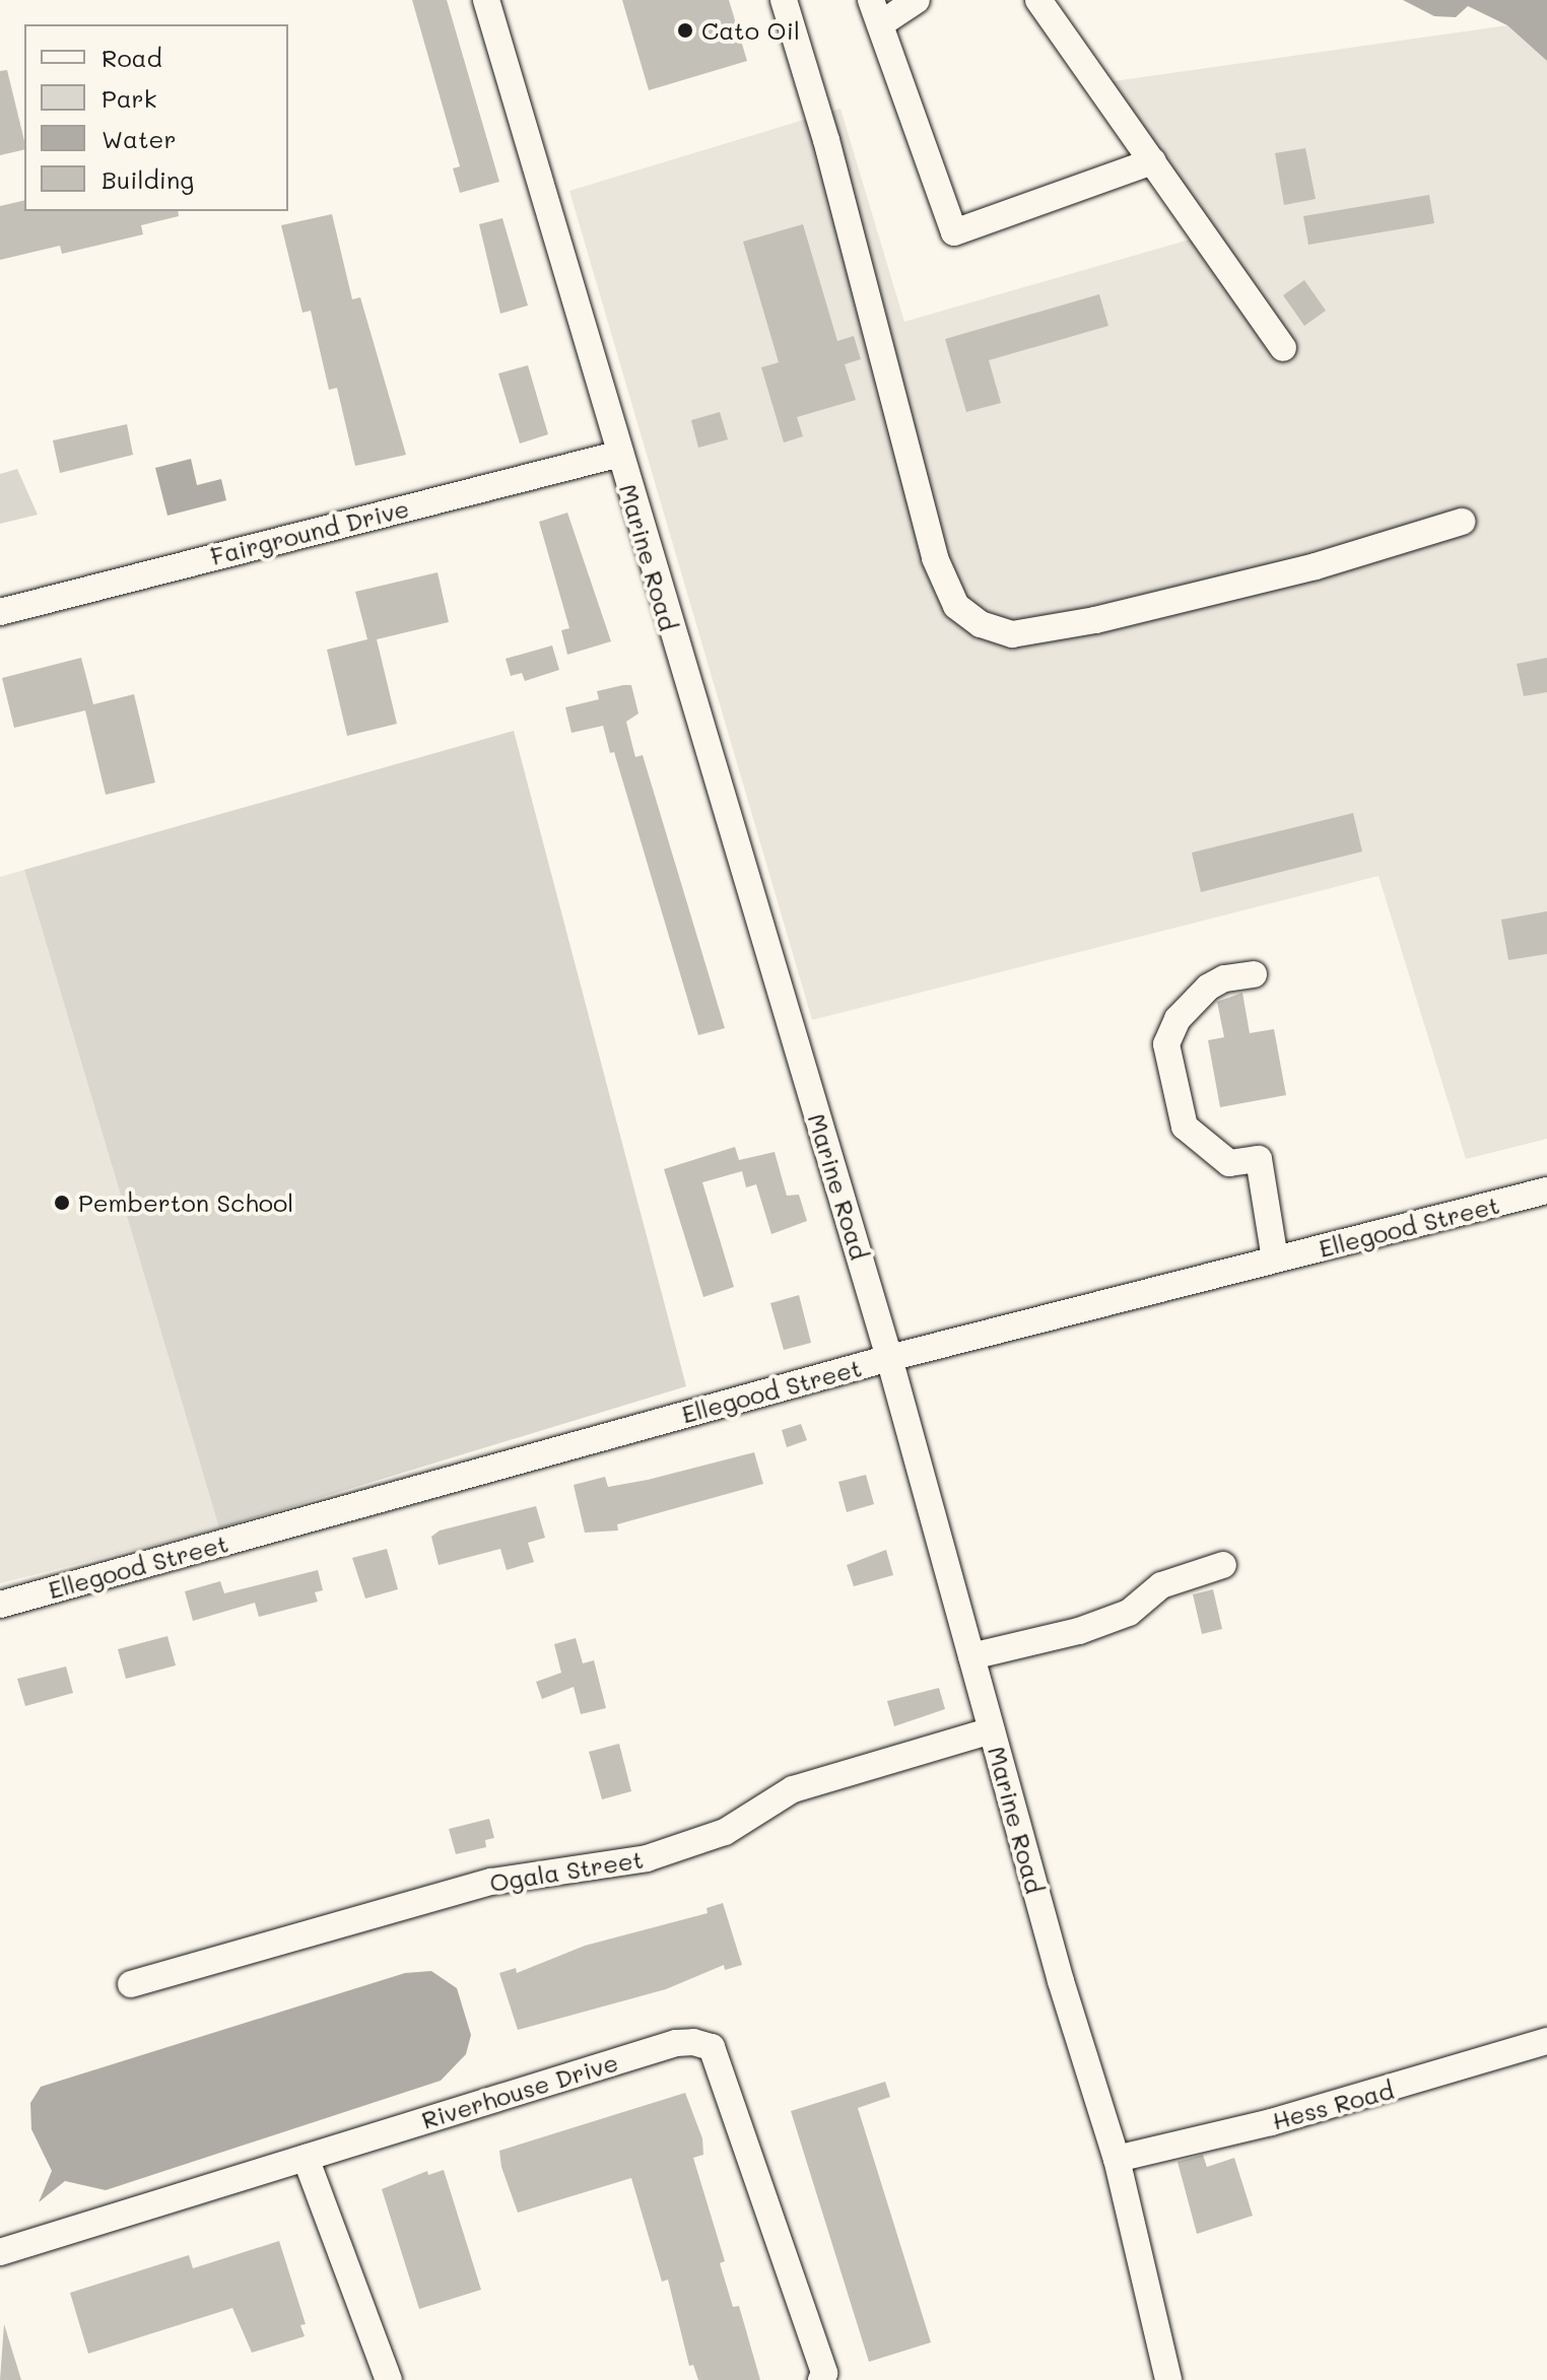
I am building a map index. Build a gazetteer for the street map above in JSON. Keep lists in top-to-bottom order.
{
  "streets": {
    "street": [
      "Fairground Drive",
      "Marine Road",
      "Ellegood Street",
      "Ogala Street",
      "Riverhouse Drive",
      "Hess Road"
    ]
  },
  "crossings": [
    ["Fairground Drive", "Marine Road"],
    ["Marine Road", "Ellegood Street"],
    ["Marine Road", "Ogala Street"],
    ["Marine Road", "Hess Road"]
  ],
  "places": ["Cato Oil", "Pemberton School"],
  "legend": [
    "Road",
    "Park",
    "Water",
    "Building"
  ]
}
